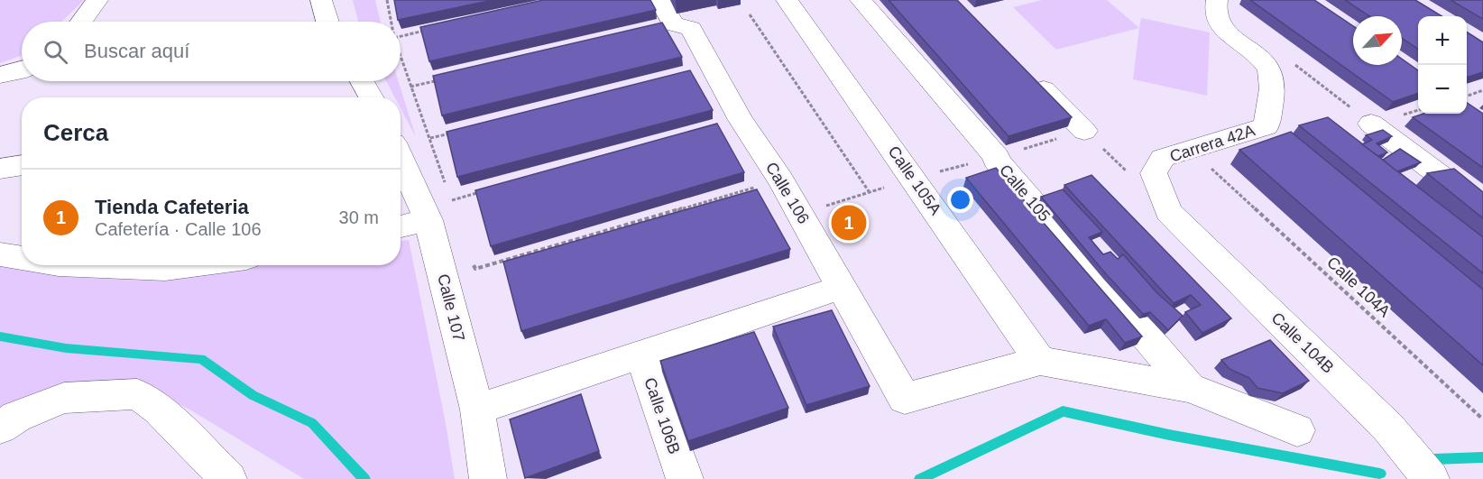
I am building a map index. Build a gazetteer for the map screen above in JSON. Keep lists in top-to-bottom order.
{
  "streets": {
    "street": [
      "Carrera 42A",
      "Calle 105A",
      "Calle 106",
      "Calle 105",
      "Calle 107",
      "Calle 104B",
      "Calle 106B"
    ],
    "path": ["Calle 104A"]
  },
  "crossings": [
    ["Carrera 42A", "Calle 104B"],
    ["Calle 105A", "Calle 106"]
  ],
  "north": "top right",
  "page": {
    "map_buttons": ["+", "−"],
    "search": "Buscar aquí",
    "heading": "Cerca",
    "list": [
      {
        "mark": "1",
        "name": "Tienda Cafeteria",
        "note": "Cafetería · Calle 106",
        "value": "30 m"
      }
    ],
    "pins": "1"
  }
}
